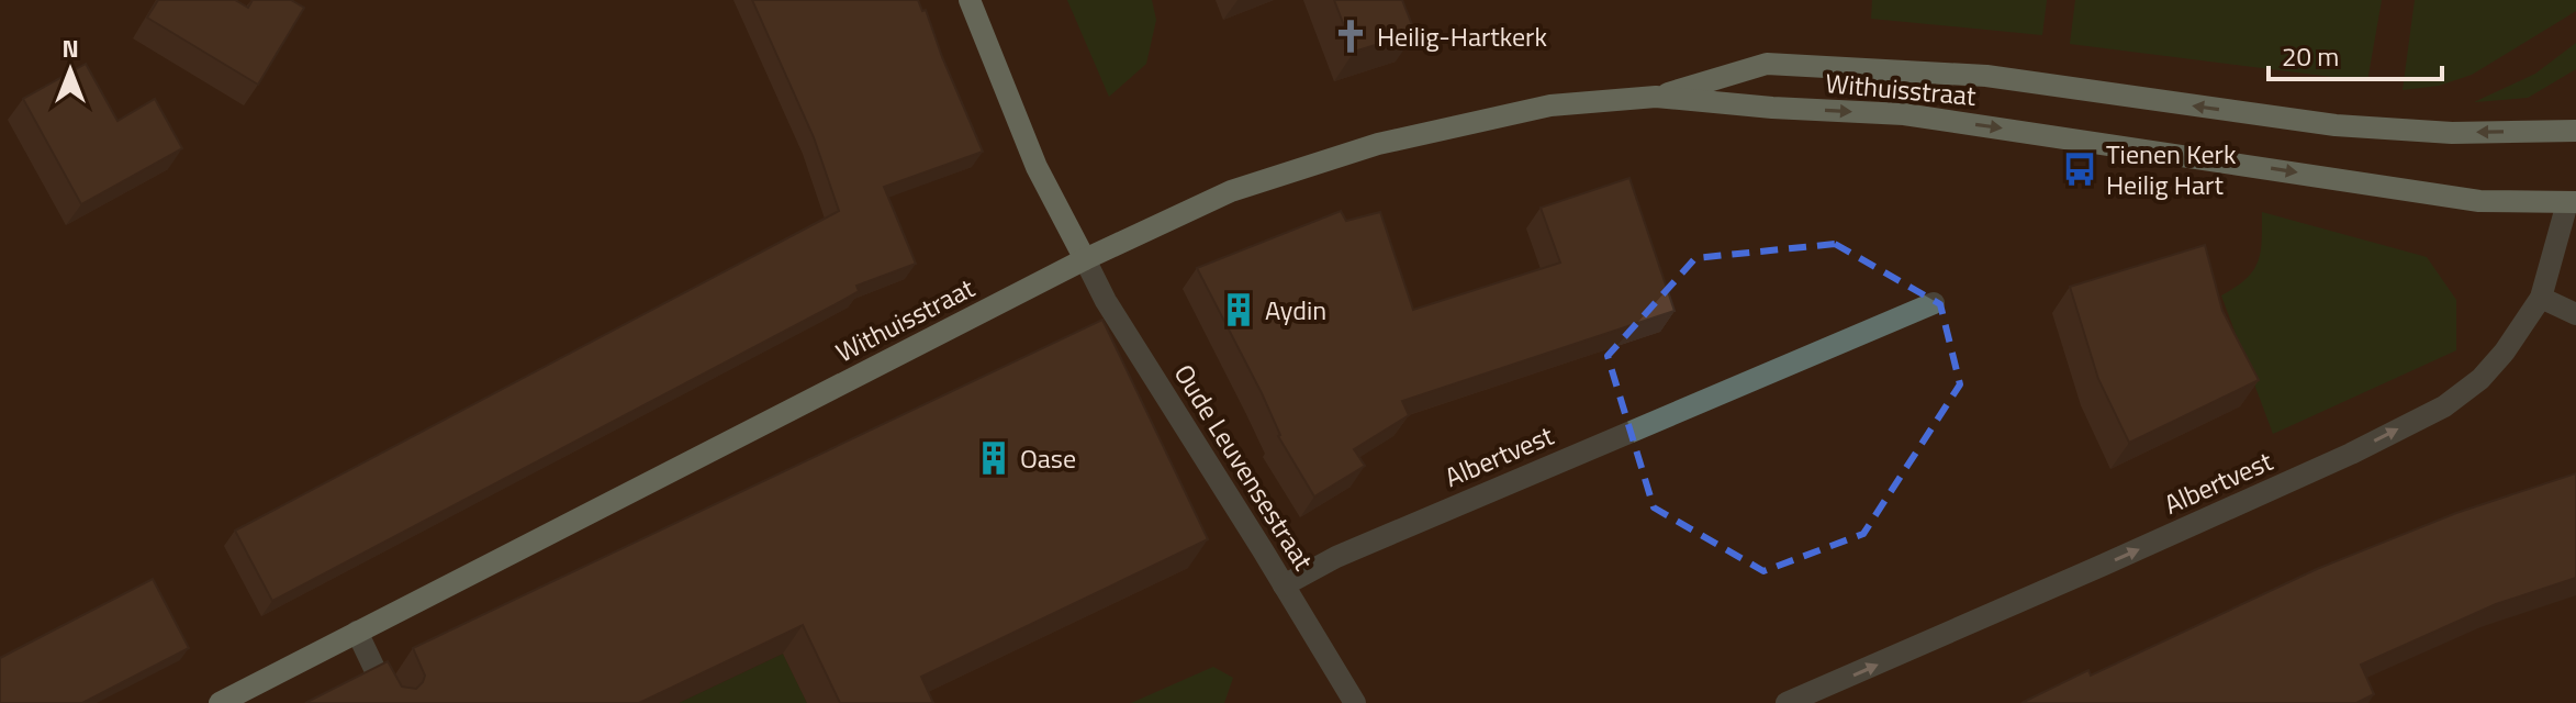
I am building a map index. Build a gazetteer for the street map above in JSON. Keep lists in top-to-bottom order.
{
  "streets": {
    "main road": ["Withuisstraat", "Albertvest"],
    "street": ["Oude Leuvensestraat"]
  },
  "crossings": [
    ["Withuisstraat", "Albertvest"],
    ["Withuisstraat", "Oude Leuvensestraat"],
    ["Albertvest", "Oude Leuvensestraat"]
  ],
  "one_way": ["Albertvest"],
  "places": {
    "church": ["Heilig-Hartkerk"],
    "bus stop": ["Tienen Kerk Heilig Hart"],
    "building": ["Aydin", "Oase"]
  },
  "scale_bar": "20 m",
  "north": "top"
}
